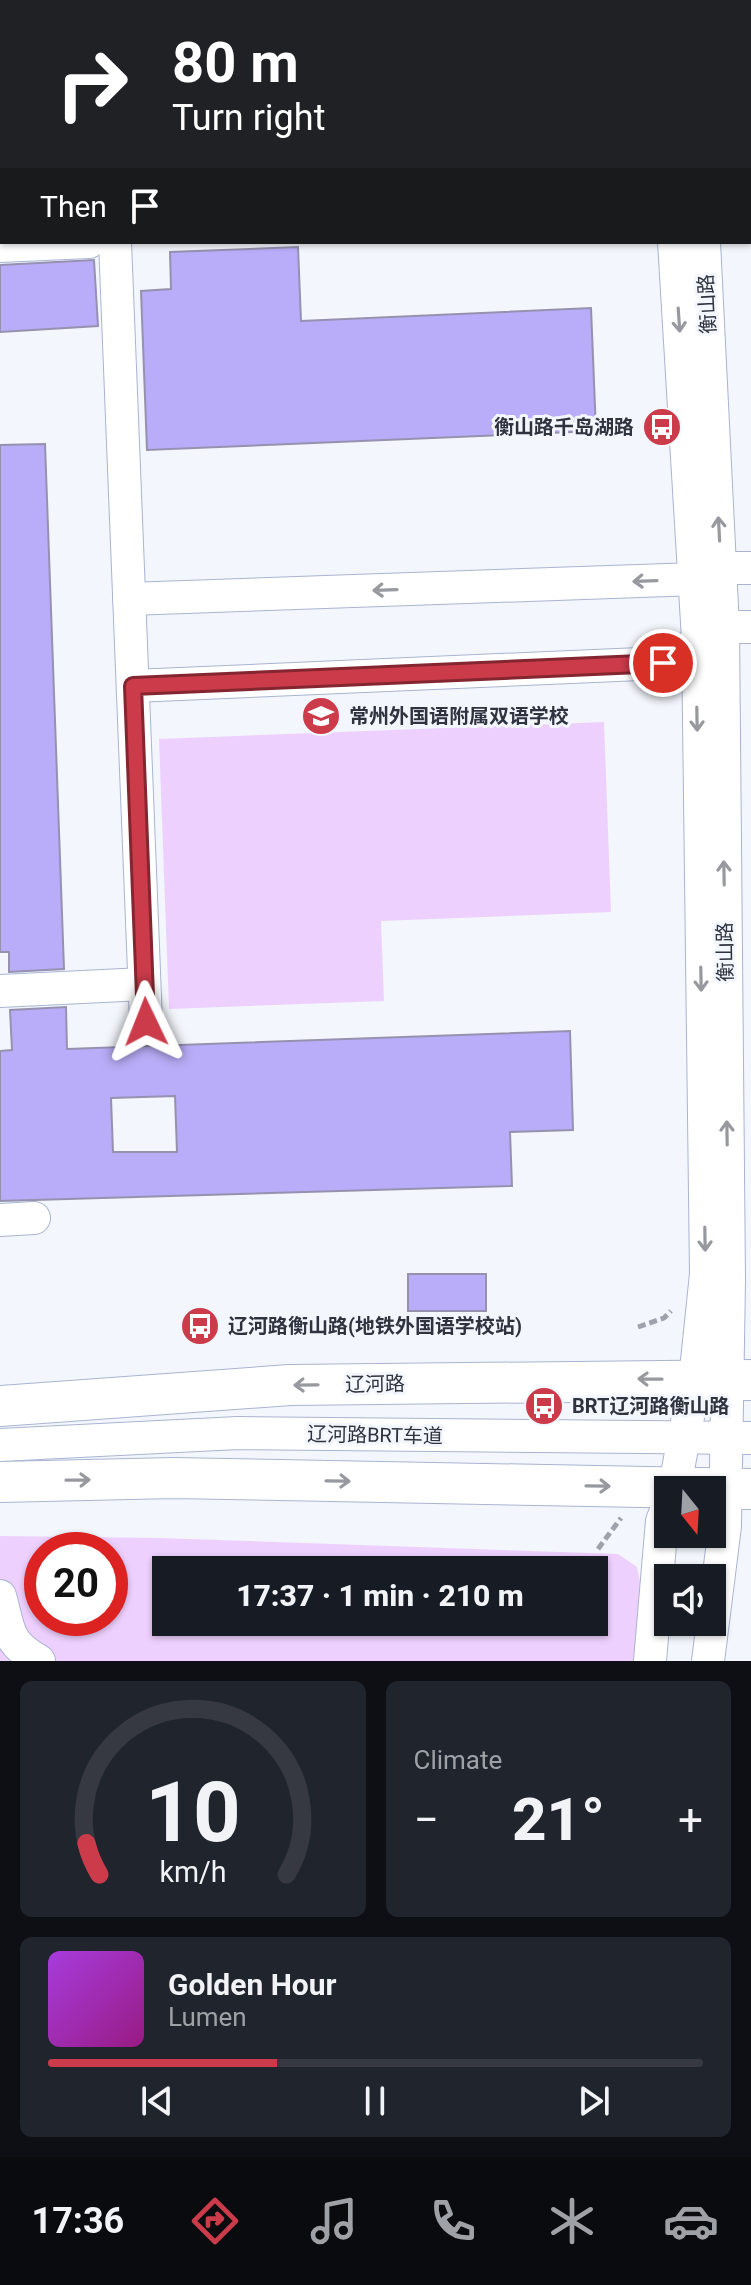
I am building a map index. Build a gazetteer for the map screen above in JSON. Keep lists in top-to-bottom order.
{
  "streets": {
    "main road": ["辽河路"],
    "street": ["衡山路", "辽河路BRT车道"]
  },
  "crossings": [
    ["衡山路", "辽河路"],
    ["衡山路", "辽河路BRT车道"]
  ],
  "places": {
    "bus stop": ["衡山路千岛湖路", "辽河路衡山路(地铁外国语学校站)", "BRT辽河路衡山路"],
    "school or university": ["常州外国语附属双语学校"]
  },
  "north": "bottom",
  "page": {
    "turn": ["80 m", "Turn right"],
    "then": "Then",
    "limit": "20",
    "trip": "17:37 · 1 min · 210 m",
    "tile": "Climate",
    "heat": ["−", "21°", "+"],
    "song": ["Golden Hour", "Lumen"],
    "tabs": "17:36",
    "gauge": ["10", "km/h"]
  }
}
